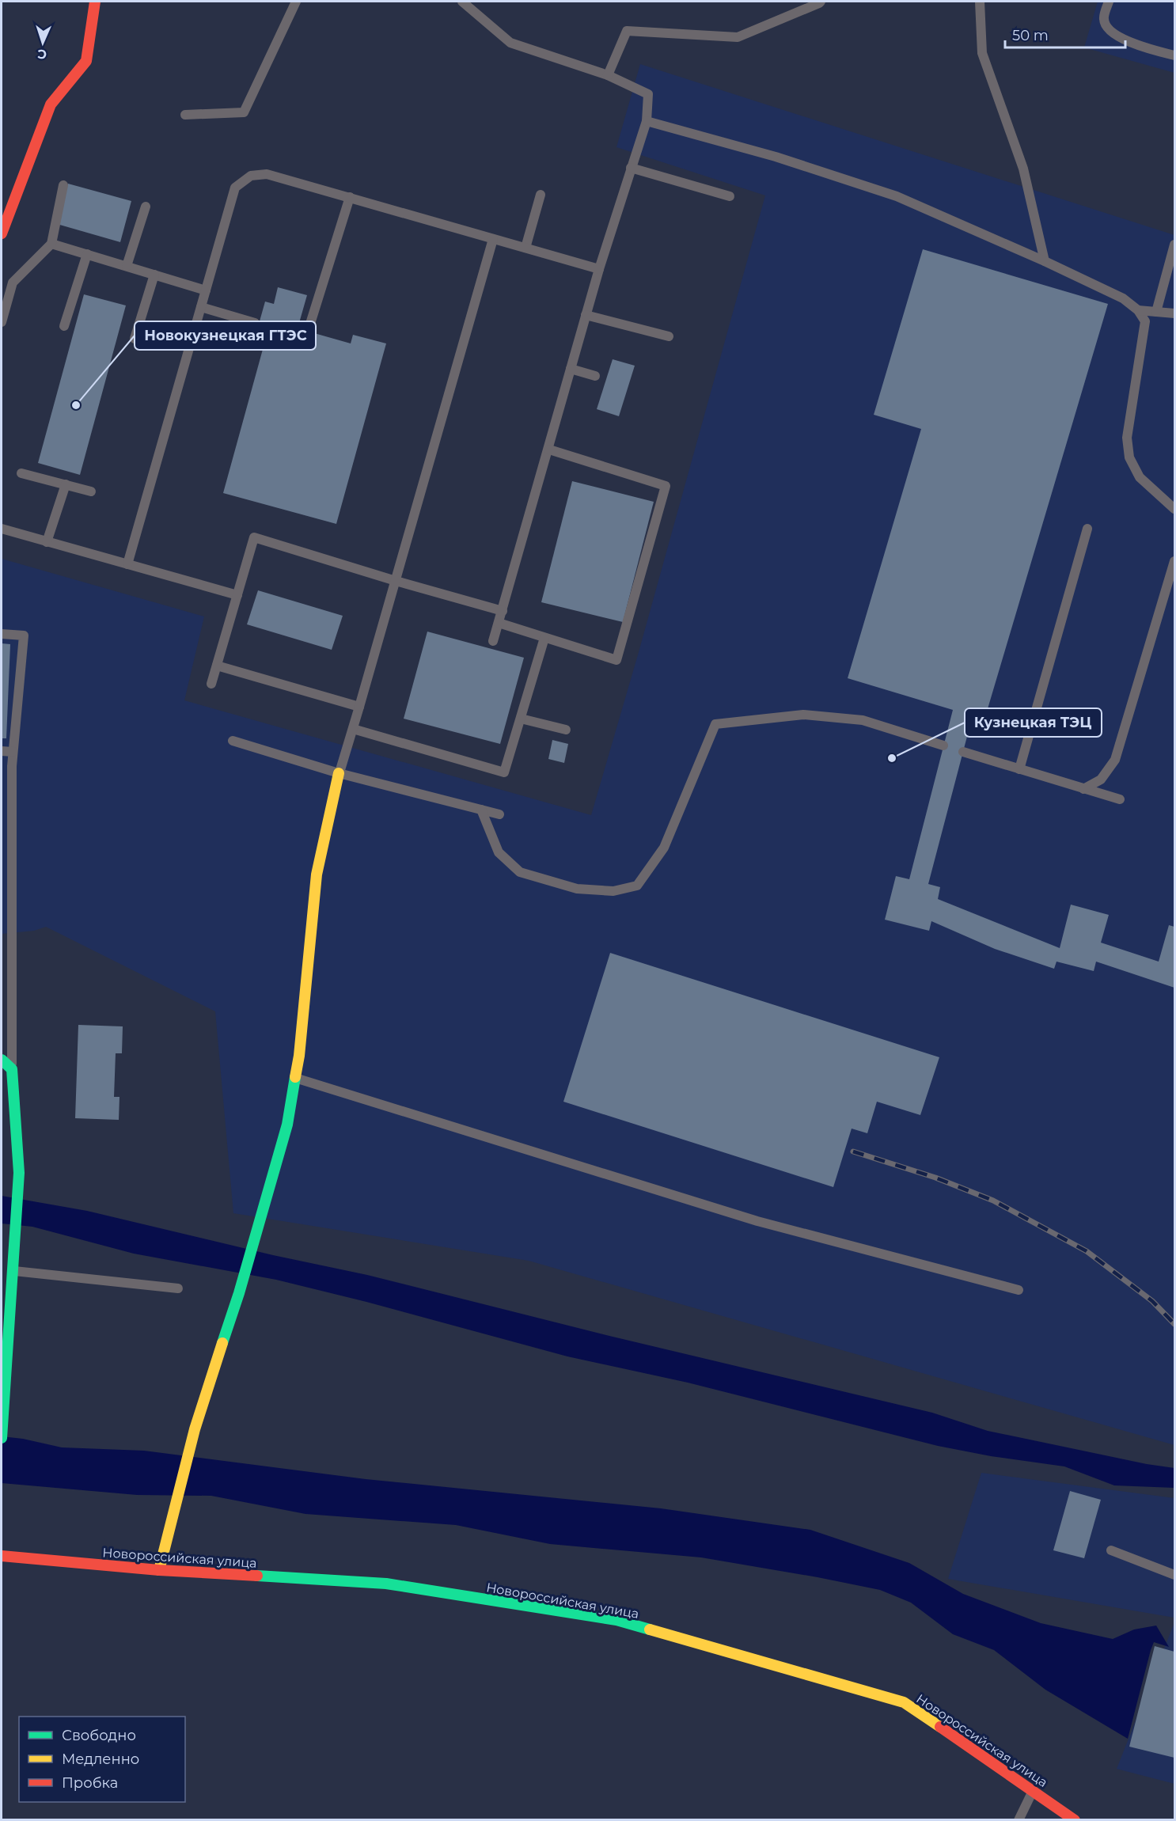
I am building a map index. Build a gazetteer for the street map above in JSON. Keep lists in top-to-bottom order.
{
  "streets": {
    "street": ["Новороссийская улица"]
  },
  "places": ["Новокузнецкая ГТЭС", "Кузнецкая ТЭЦ"],
  "legend": ["Свободно", "Медленно", "Пробка"],
  "scale_bar": "50 m",
  "north": "bottom"
}
